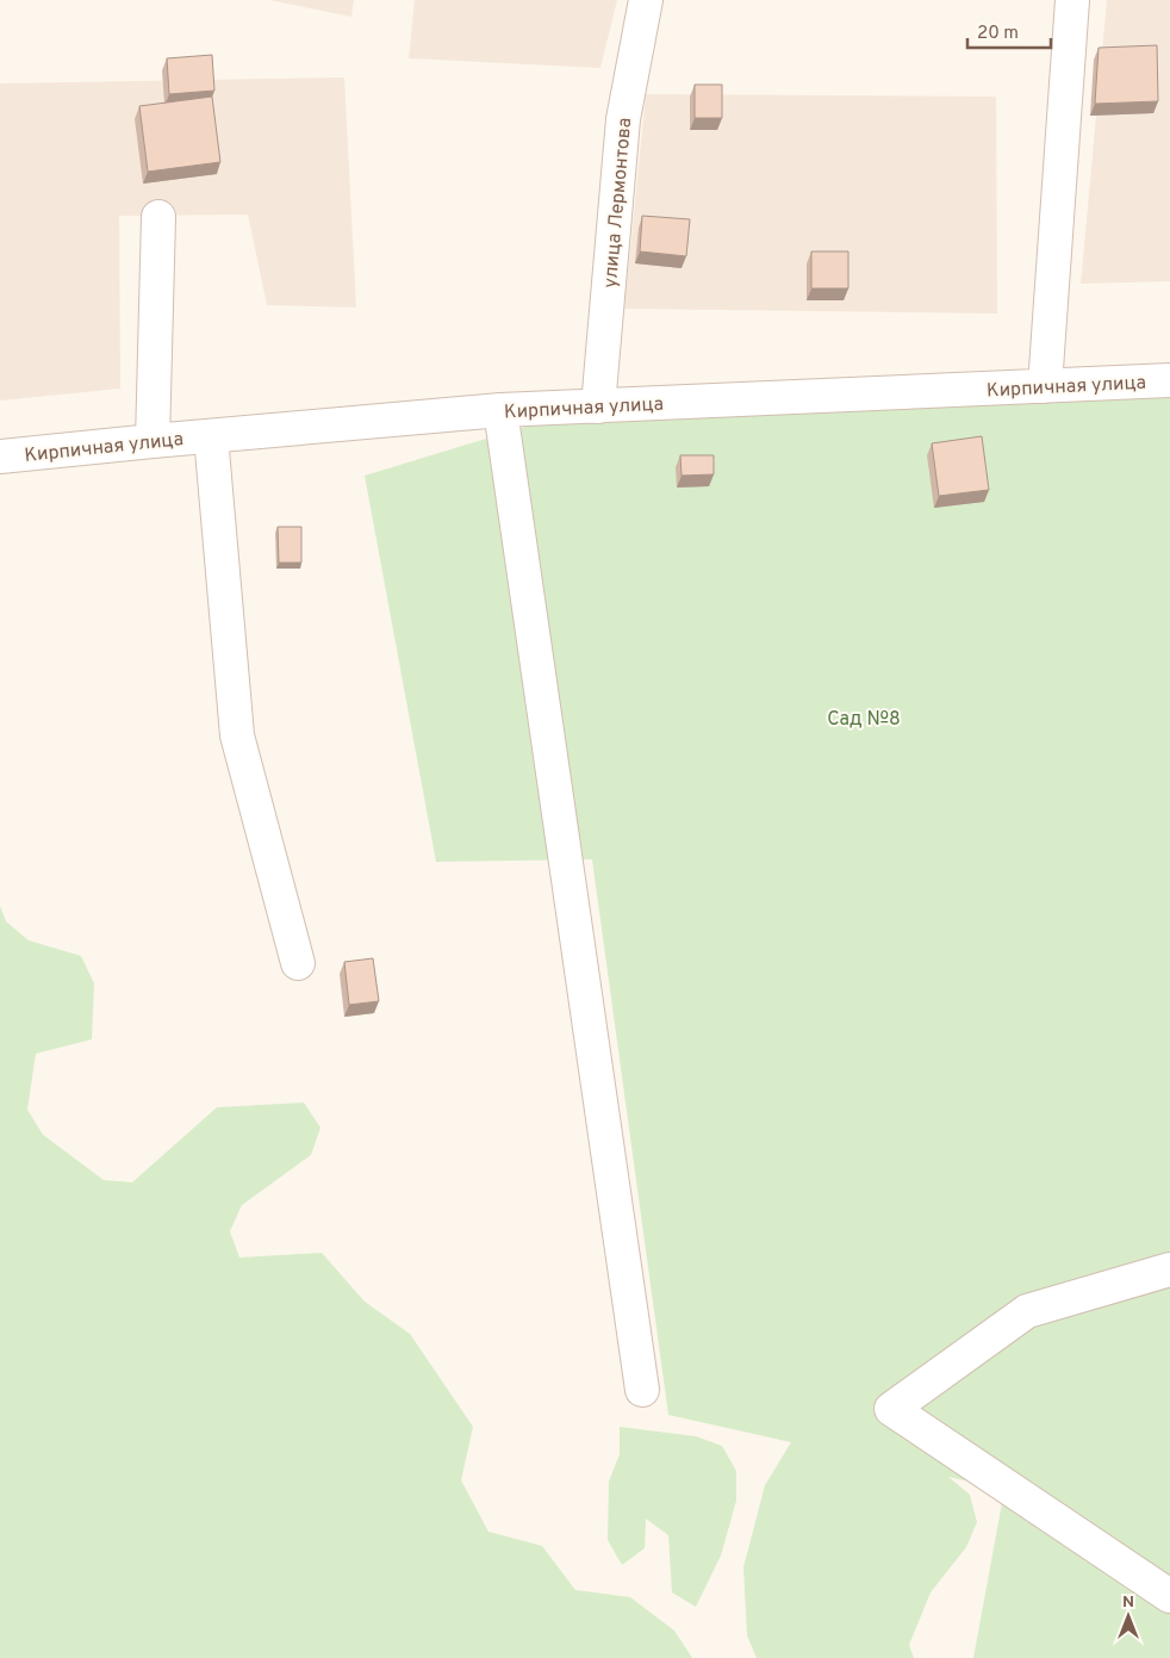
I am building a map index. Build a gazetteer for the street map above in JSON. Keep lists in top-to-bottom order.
{
  "streets": {
    "street": ["улица Лермонтова", "Кирпичная улица"]
  },
  "crossings": [
    ["улица Лермонтова", "Кирпичная улица"]
  ],
  "parks": ["Сад №8"],
  "scale_bar": "20 m",
  "north": "top"
}
